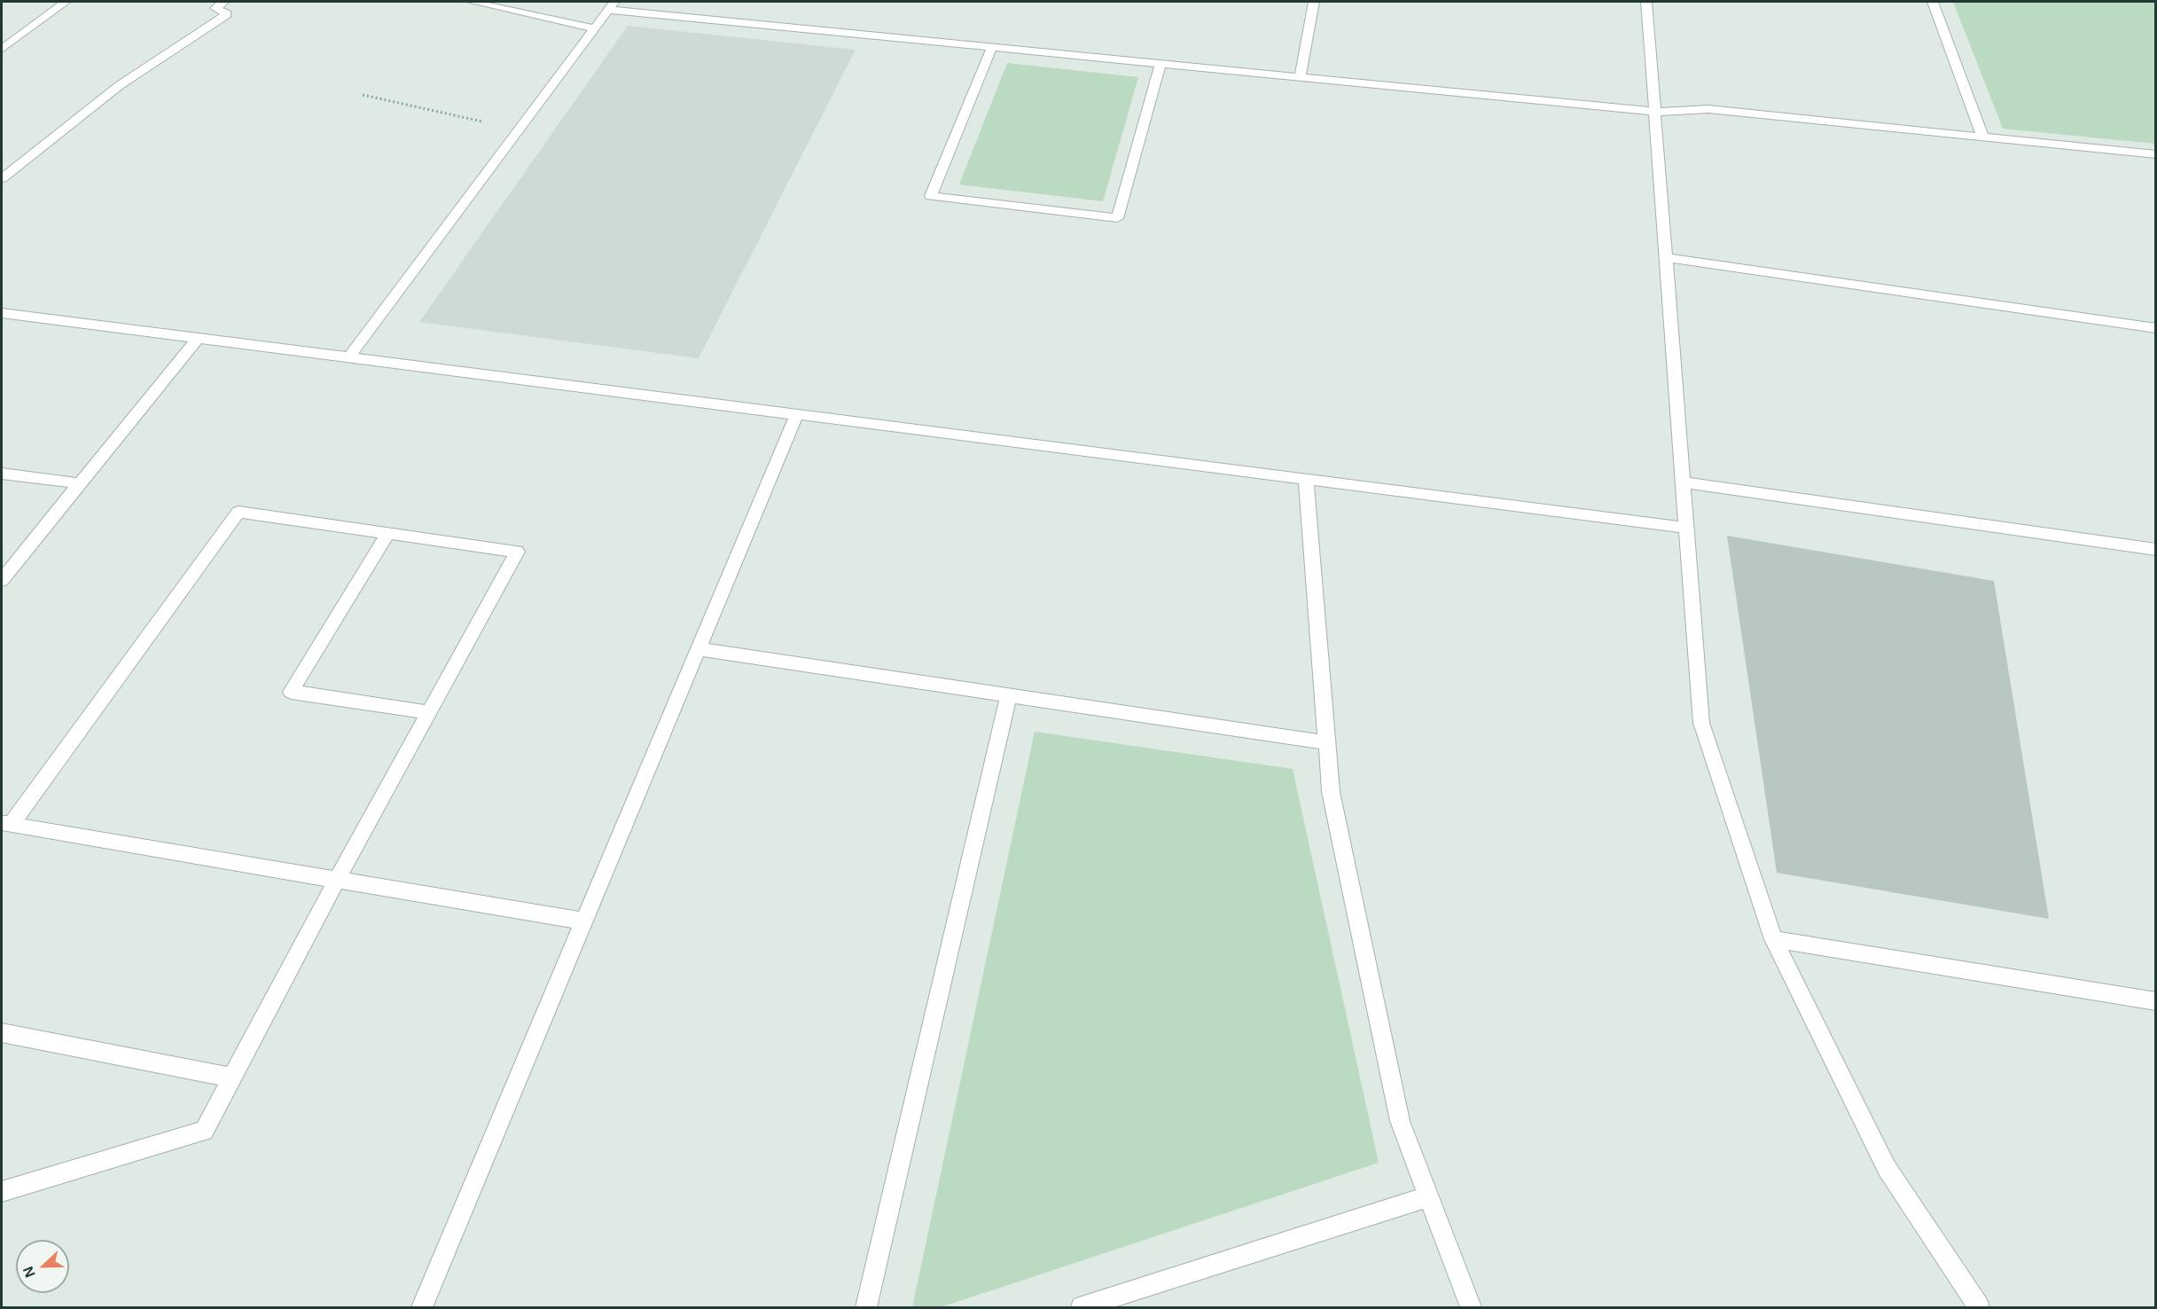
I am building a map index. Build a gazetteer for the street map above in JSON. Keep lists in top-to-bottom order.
{
  "north": "left"
}
